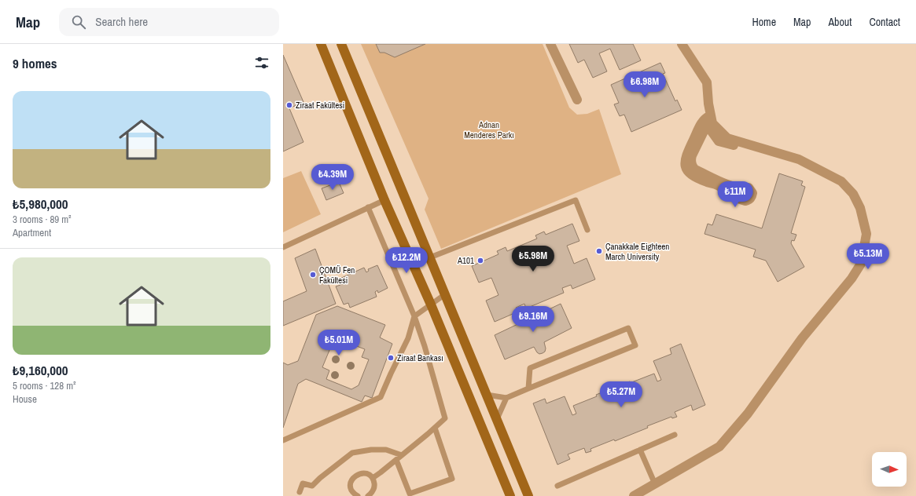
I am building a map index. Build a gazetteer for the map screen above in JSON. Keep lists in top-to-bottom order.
{
  "parks": ["Adnan Menderes Parkı"],
  "places": [
    "Ziraat Fakültesi",
    "Çanakkale Eighteen March University",
    "A101",
    "ÇOMÜ Fen Fakültesi",
    "Ziraat Bankası"
  ],
  "north": "right",
  "page": {
    "header": "Map",
    "search": "Search here",
    "nav": [
      "Home",
      "Map",
      "About",
      "Contact"
    ],
    "heading": "9 homes",
    "price": [
      "₺6.98M",
      "₺4.39M",
      "₺11M",
      "₺5.13M",
      "₺5.98M",
      "₺12.2M",
      "₺9.16M",
      "₺5.01M",
      "₺5.27M"
    ],
    "list": [
      {
        "name": "₺5,980,000",
        "note": "3 rooms · 89 m² · Apartment"
      },
      {
        "name": "₺9,160,000",
        "note": "5 rooms · 128 m² · House"
      }
    ]
  }
}
